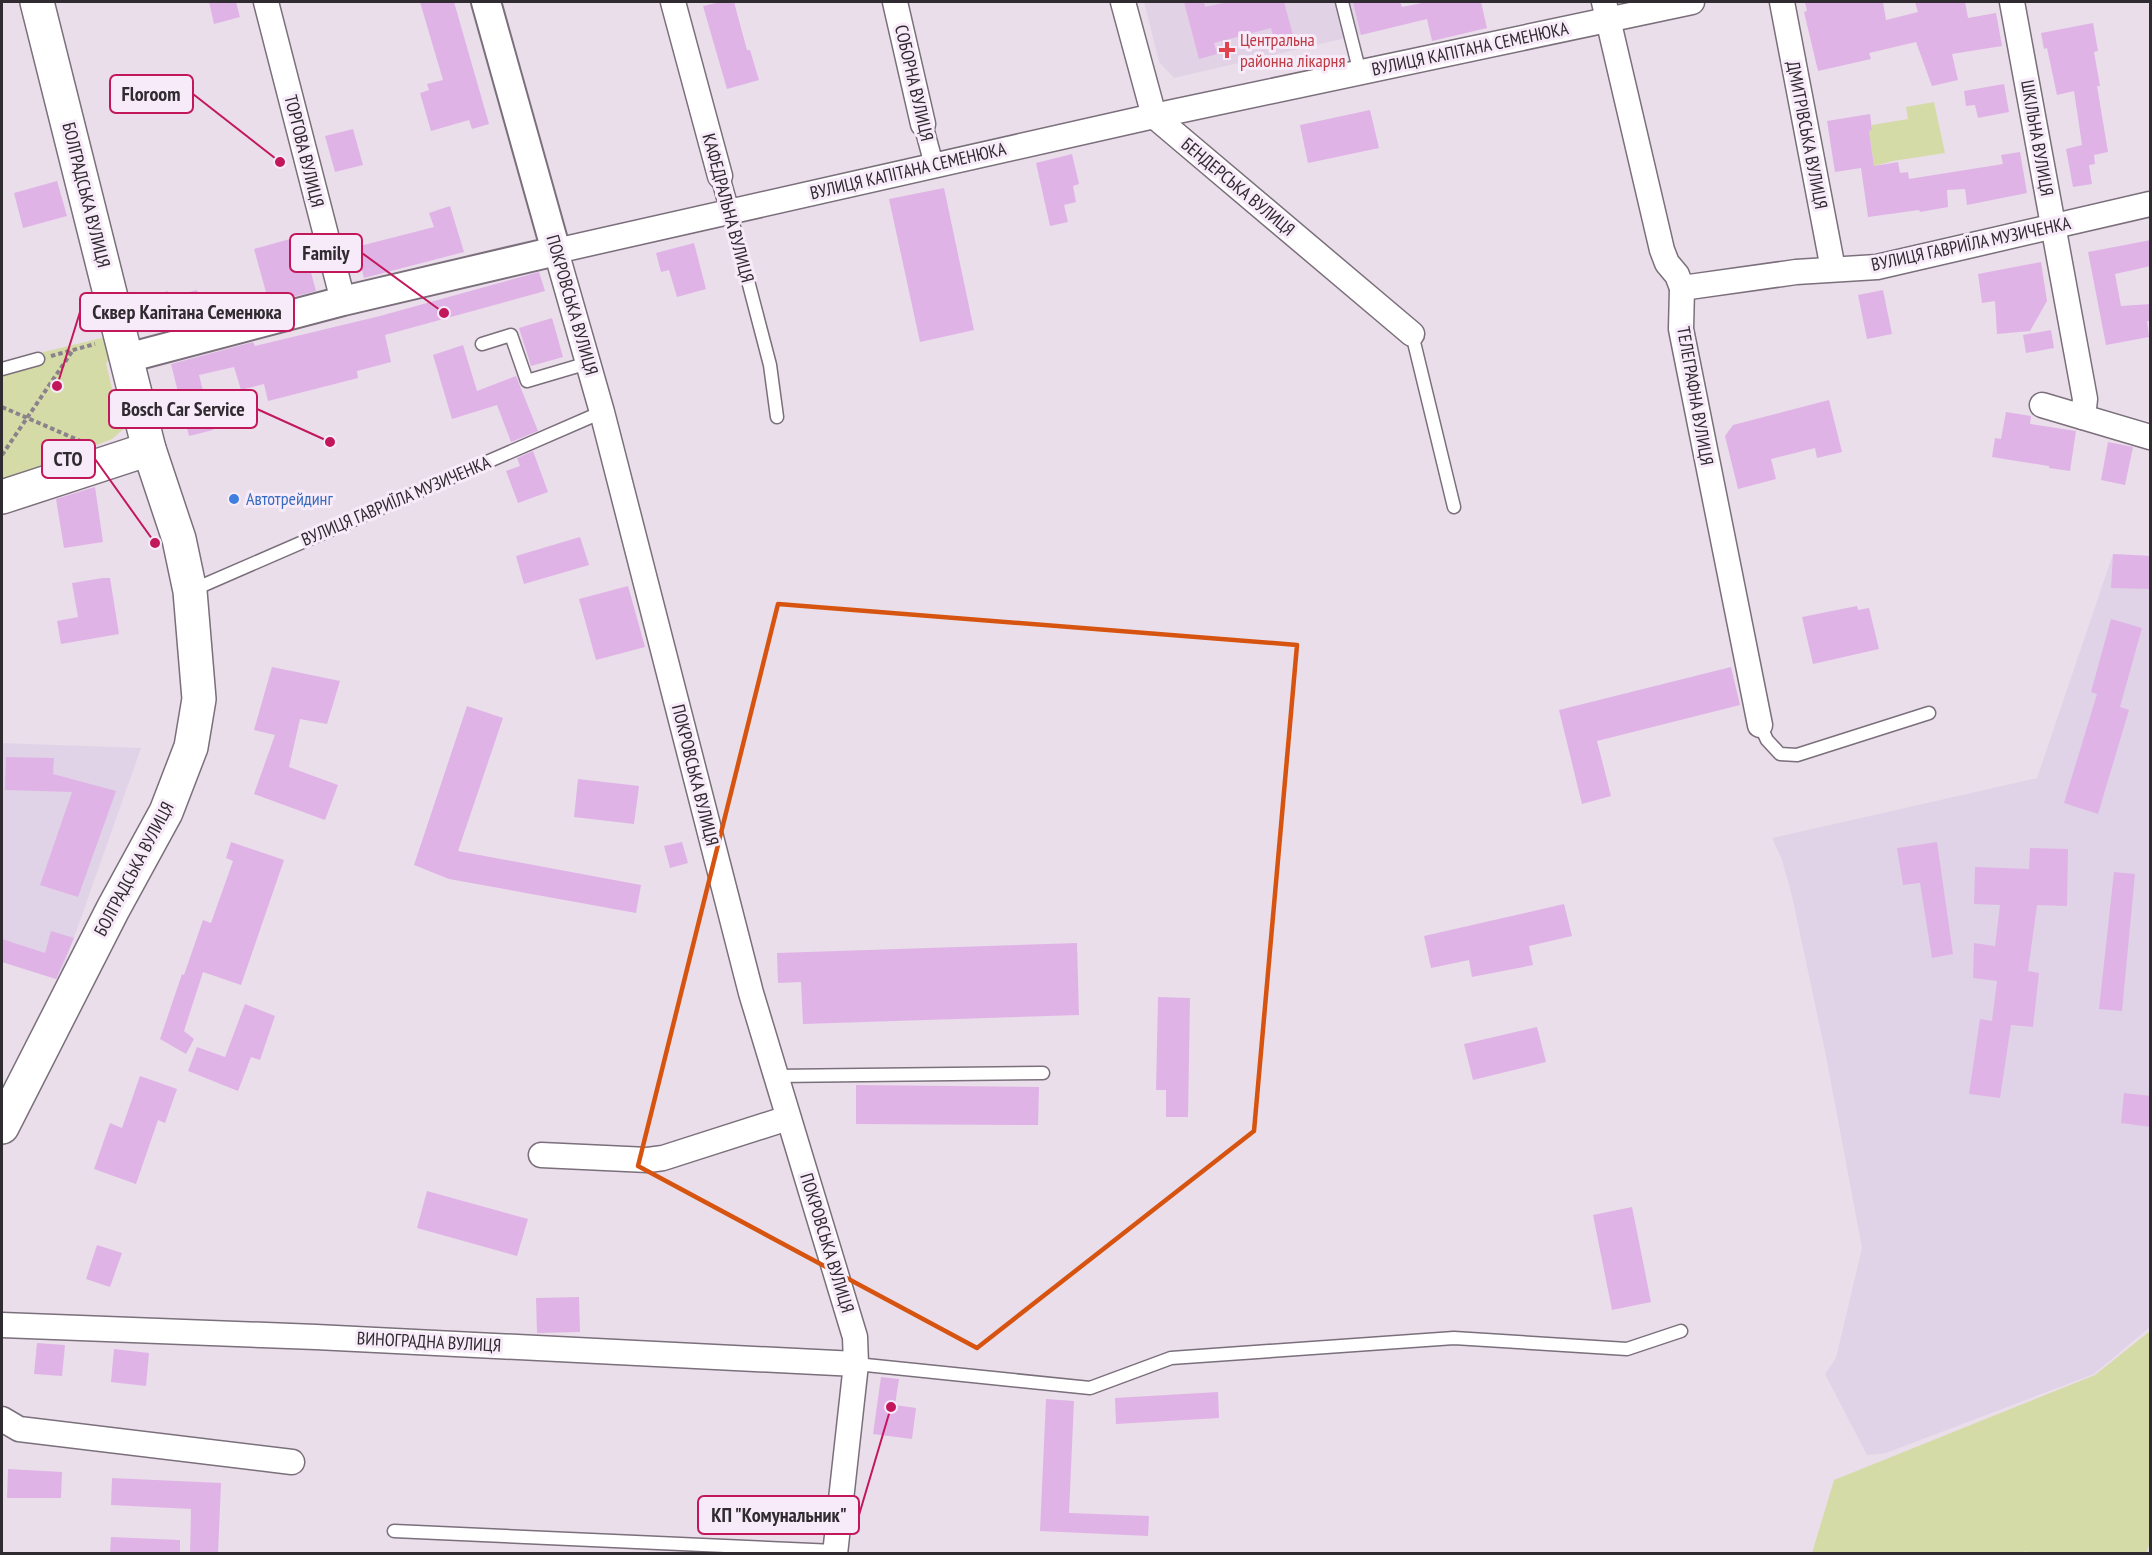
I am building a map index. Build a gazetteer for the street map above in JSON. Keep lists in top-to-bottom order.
{
  "streets": {
    "main road": ["БОЛГРАДСЬКА ВУЛИЦЯ"],
    "street": [
      "ВУЛИЦЯ КАПІТАНА СЕМЕНЮКА",
      "СОБОРНА ВУЛИЦЯ",
      "ДМИТРІВСЬКА ВУЛИЦЯ",
      "ШКІЛЬНА ВУЛИЦЯ",
      "ТОРГОВА ВУЛИЦЯ",
      "БЕНДЕРСЬКА ВУЛИЦЯ",
      "КАФЕДРАЛЬНА ВУЛИЦЯ",
      "ВУЛИЦЯ ГАВРИЇЛА МУЗИЧЕНКА",
      "ПОКРОВСЬКА ВУЛИЦЯ",
      "ТЕЛЕГРАФНА ВУЛИЦЯ",
      "ВИНОГРАДНА ВУЛИЦЯ"
    ]
  },
  "crossings": [
    ["ВУЛИЦЯ КАПІТАНА СЕМЕНЮКА", "СОБОРНА ВУЛИЦЯ"],
    ["ВУЛИЦЯ КАПІТАНА СЕМЕНЮКА", "ТОРГОВА ВУЛИЦЯ"],
    ["ВУЛИЦЯ КАПІТАНА СЕМЕНЮКА", "БЕНДЕРСЬКА ВУЛИЦЯ"],
    ["ВУЛИЦЯ КАПІТАНА СЕМЕНЮКА", "БОЛГРАДСЬКА ВУЛИЦЯ"],
    ["ВУЛИЦЯ КАПІТАНА СЕМЕНЮКА", "КАФЕДРАЛЬНА ВУЛИЦЯ"],
    ["ВУЛИЦЯ КАПІТАНА СЕМЕНЮКА", "ПОКРОВСЬКА ВУЛИЦЯ"],
    ["ДМИТРІВСЬКА ВУЛИЦЯ", "ВУЛИЦЯ ГАВРИЇЛА МУЗИЧЕНКА"],
    ["ШКІЛЬНА ВУЛИЦЯ", "ВУЛИЦЯ ГАВРИЇЛА МУЗИЧЕНКА"],
    ["БОЛГРАДСЬКА ВУЛИЦЯ", "ВУЛИЦЯ ГАВРИЇЛА МУЗИЧЕНКА"],
    ["ВУЛИЦЯ ГАВРИЇЛА МУЗИЧЕНКА", "ПОКРОВСЬКА ВУЛИЦЯ"],
    ["ВУЛИЦЯ ГАВРИЇЛА МУЗИЧЕНКА", "ТЕЛЕГРАФНА ВУЛИЦЯ"],
    ["ПОКРОВСЬКА ВУЛИЦЯ", "ВИНОГРАДНА ВУЛИЦЯ"]
  ],
  "places": {
    "health": ["Центральна районна лікарня"],
    "other": [
      "Floroom",
      "Family",
      "Сквер Капітана Семенюка",
      "Bosch Car Service",
      "Автотрейдинг",
      "СТО",
      "КП \"Комунальник\""
    ]
  }
}
